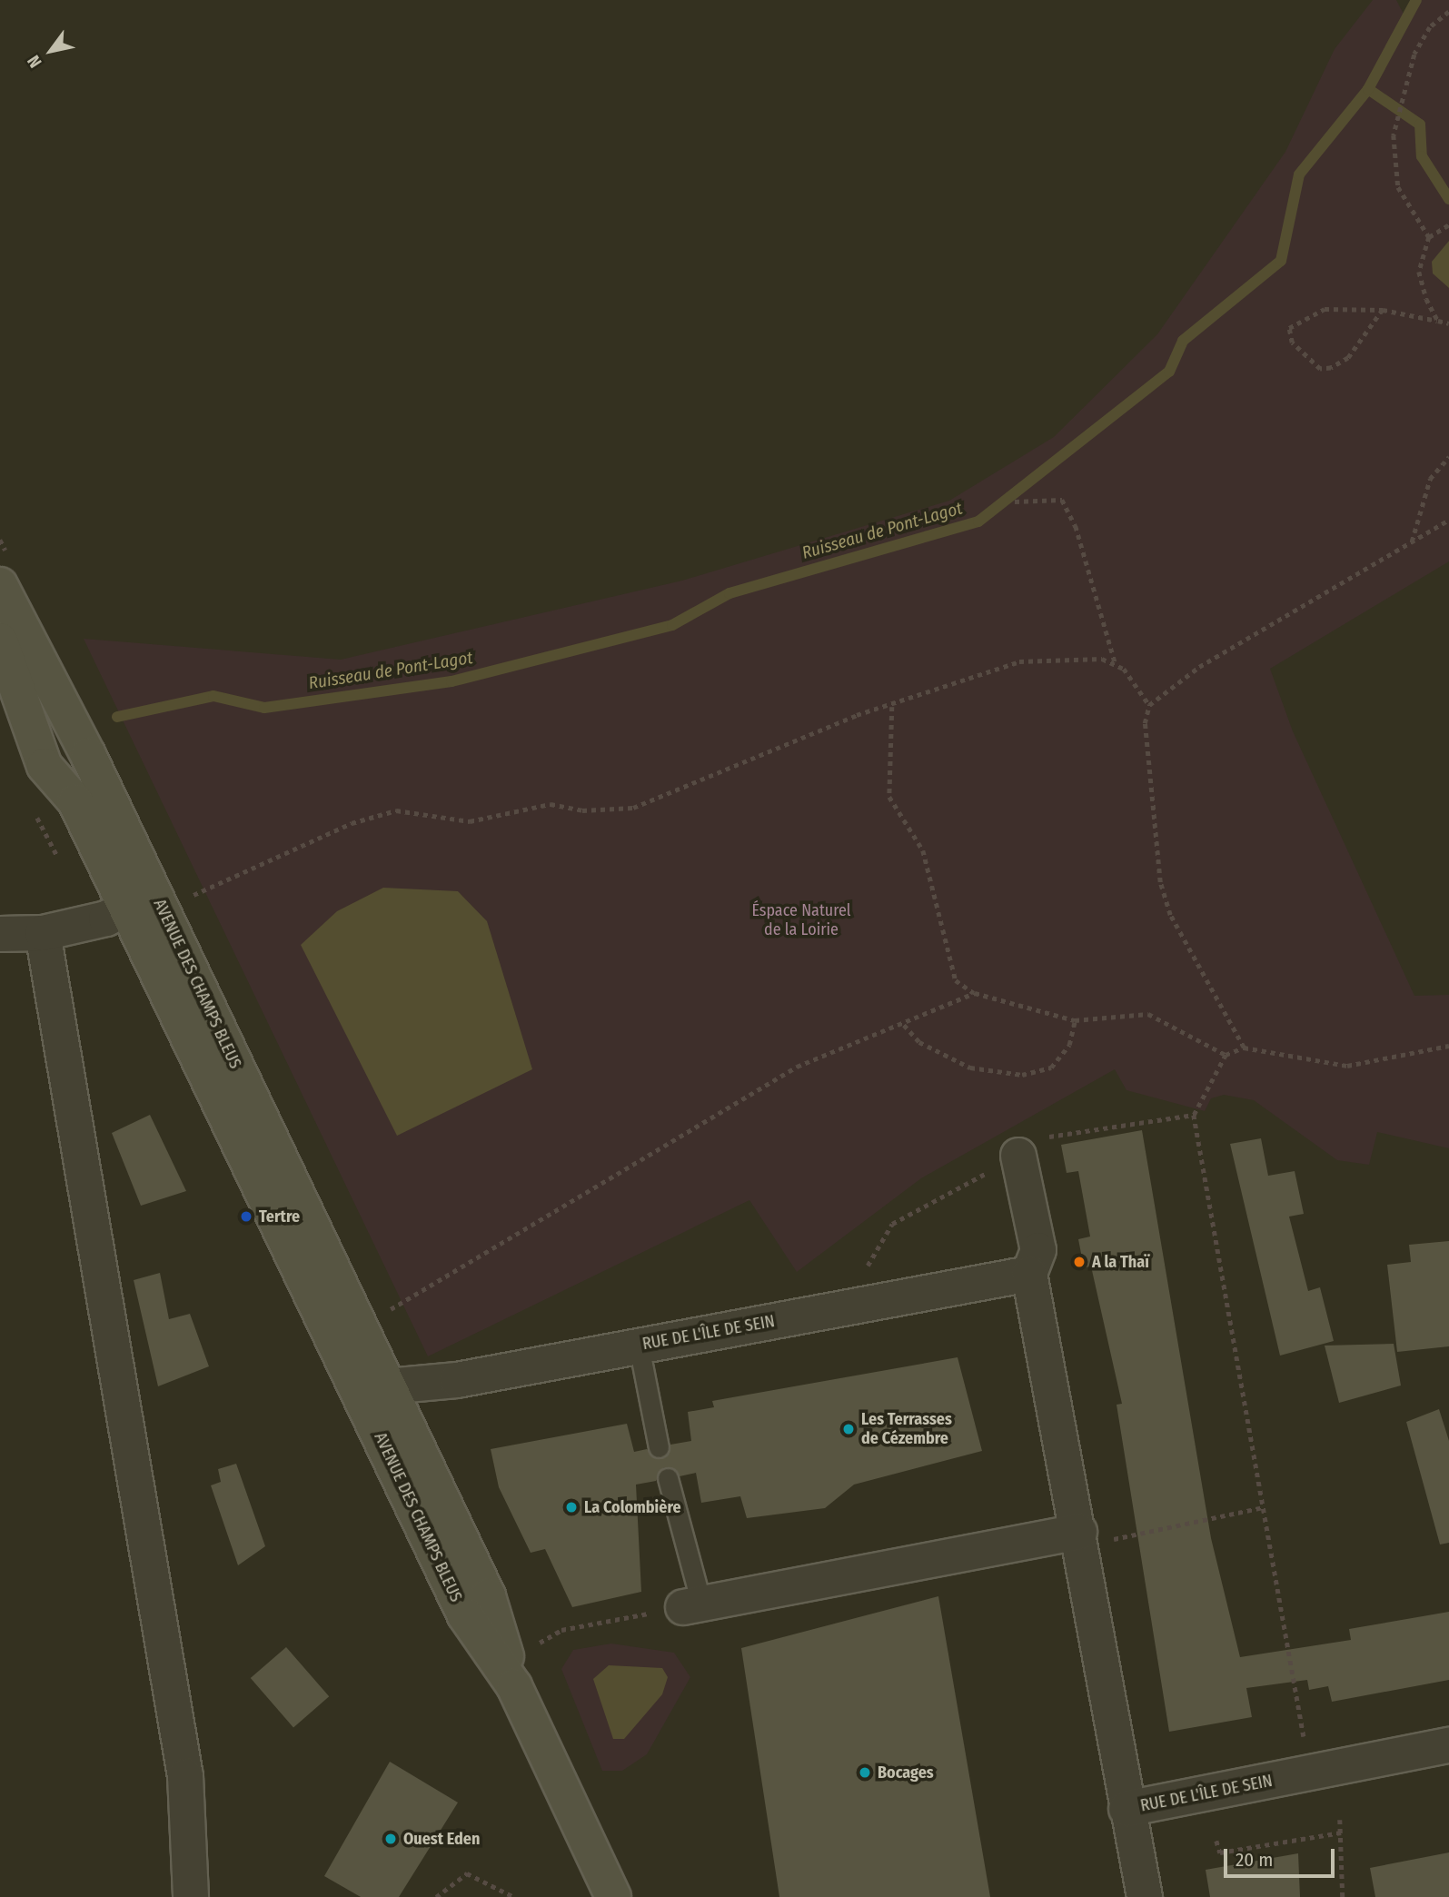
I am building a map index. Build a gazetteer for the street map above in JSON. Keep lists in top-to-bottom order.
{
  "streets": {
    "main road": ["AVENUE DES CHAMPS BLEUS"],
    "street": ["RUE DE L'ÎLE DE SEIN"]
  },
  "crossings": [
    ["AVENUE DES CHAMPS BLEUS", "RUE DE L'ÎLE DE SEIN"]
  ],
  "water": ["Ruisseau de Pont-Lagot"],
  "parks": ["Éspace Naturel de la Loirie"],
  "places": [
    "Tertre",
    "A la Thaï",
    "Les Terrasses de Cézembre",
    "La Colombière",
    "Bocages",
    "Ouest Eden"
  ],
  "scale_bar": "20 m",
  "north": "bottom left"
}
